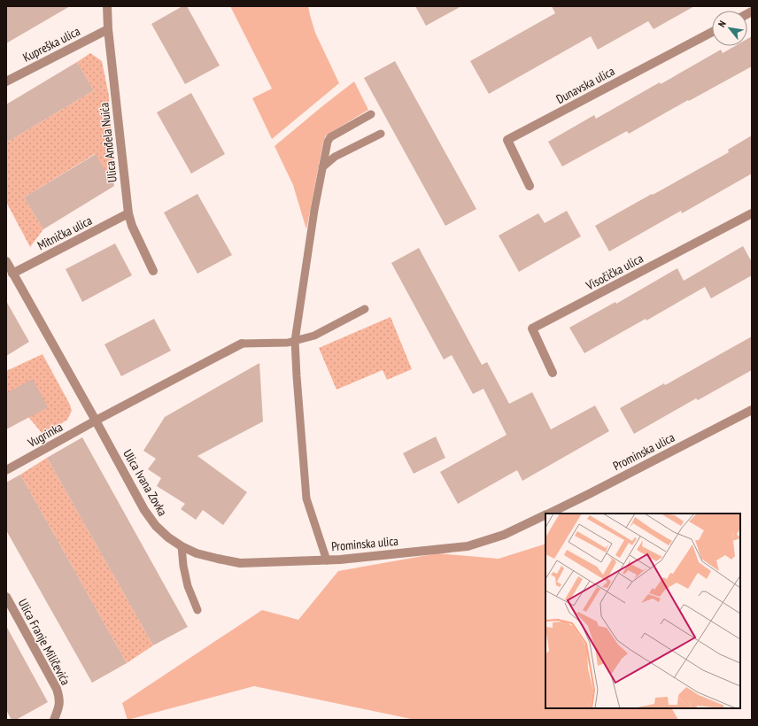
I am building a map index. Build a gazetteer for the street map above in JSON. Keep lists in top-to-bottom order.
{
  "streets": {
    "street": [
      "Kupreška ulica",
      "Dunavska ulica",
      "Ulica Anđela Nuića",
      "Mitnička ulica",
      "Visočička ulica",
      "Vugrinka",
      "Prominska ulica",
      "Ulica Ivana Zovka",
      "Ulica Franje Miličevića"
    ]
  },
  "crossings": [
    ["Kupreška ulica", "Ulica Anđela Nuića"],
    ["Ulica Anđela Nuića", "Mitnička ulica"],
    ["Mitnička ulica", "Ulica Ivana Zovka"],
    ["Vugrinka", "Ulica Ivana Zovka"],
    ["Prominska ulica", "Ulica Ivana Zovka"]
  ],
  "north": "top left"
}
